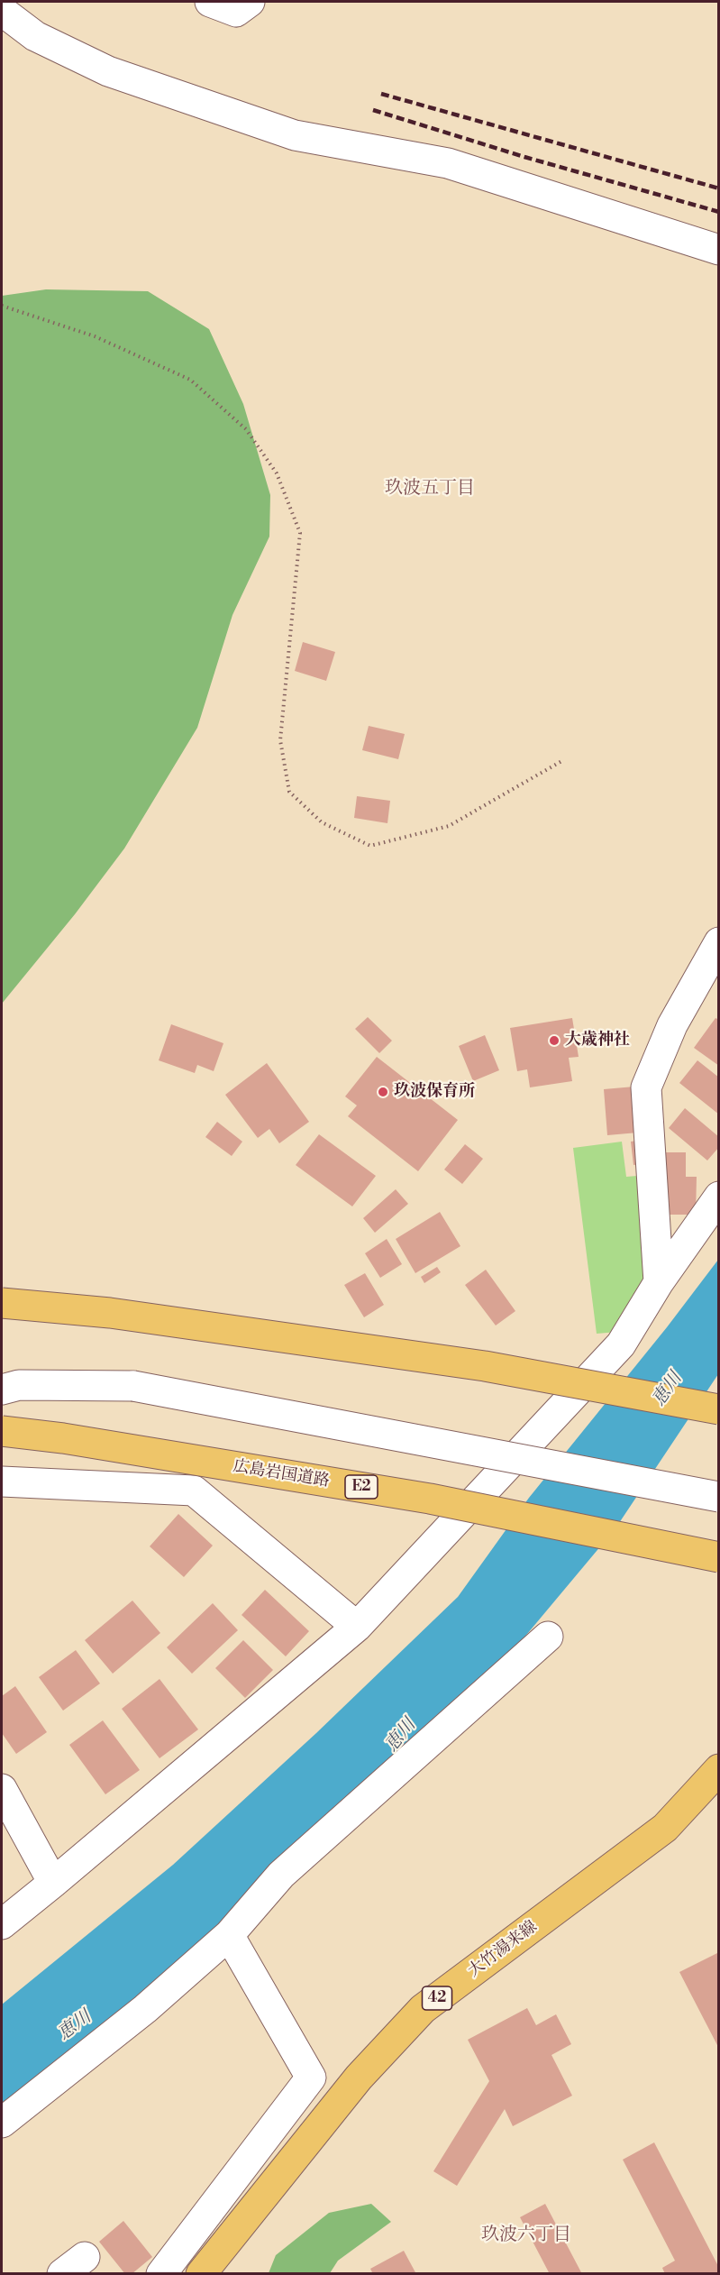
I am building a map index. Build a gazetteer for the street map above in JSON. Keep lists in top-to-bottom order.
{
  "streets": {
    "main road": [
      "広島岩国道路",
      "E2",
      "大竹湯来線",
      "42"
    ]
  },
  "districts": ["玖波五丁目", "玖波六丁目"],
  "water": ["恵川"],
  "places": ["大歳神社", "玖波保育所"]
}
